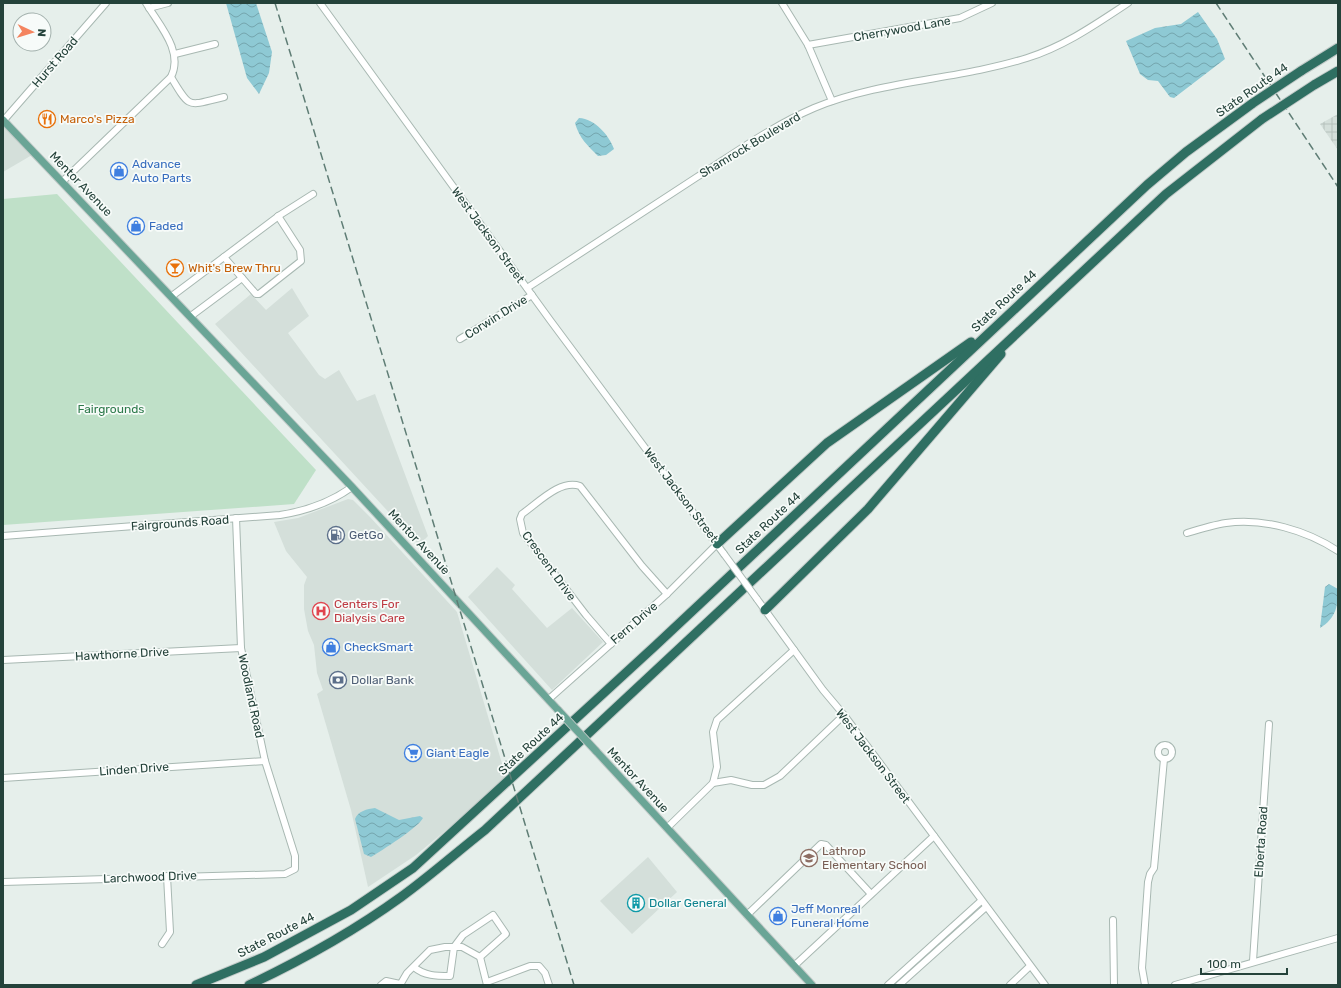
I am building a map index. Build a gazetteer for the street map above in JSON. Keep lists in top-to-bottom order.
{
  "streets": {
    "highway": ["State Route 44"],
    "main road": ["Mentor Avenue"],
    "street": [
      "Cherrywood Lane",
      "Hurst Road",
      "Shamrock Boulevard",
      "West Jackson Street",
      "Corwin Drive",
      "Fairgrounds Road",
      "Crescent Drive",
      "Fern Drive",
      "Hawthorne Drive",
      "Woodland Road",
      "Linden Drive",
      "Elberta Road",
      "Larchwood Drive"
    ]
  },
  "crossings": [
    ["Hurst Road", "Mentor Avenue"],
    ["Shamrock Boulevard", "West Jackson Street"],
    ["Mentor Avenue", "Fairgrounds Road"],
    ["Mentor Avenue", "Fern Drive"],
    ["West Jackson Street", "Corwin Drive"],
    ["West Jackson Street", "Fern Drive"],
    ["Fairgrounds Road", "Woodland Road"],
    ["Crescent Drive", "Fern Drive"],
    ["Hawthorne Drive", "Woodland Road"],
    ["Woodland Road", "Linden Drive"],
    ["Woodland Road", "Larchwood Drive"]
  ],
  "parks": ["Fairgrounds"],
  "places": {
    "restaurant": ["Marco's Pizza"],
    "shop": [
      "Advance Auto Parts",
      "Faded",
      "CheckSmart",
      "Jeff Monreal Funeral Home"
    ],
    "bar": ["Whit's Brew Thru"],
    "fuel station": ["GetGo"],
    "hospital": ["Centers For Dialysis Care"],
    "bank": ["Dollar Bank"],
    "supermarket": ["Giant Eagle"],
    "school or university": ["Lathrop Elementary School"],
    "building": ["Dollar General"]
  },
  "scale_bar": "100 m",
  "north": "right"
}
